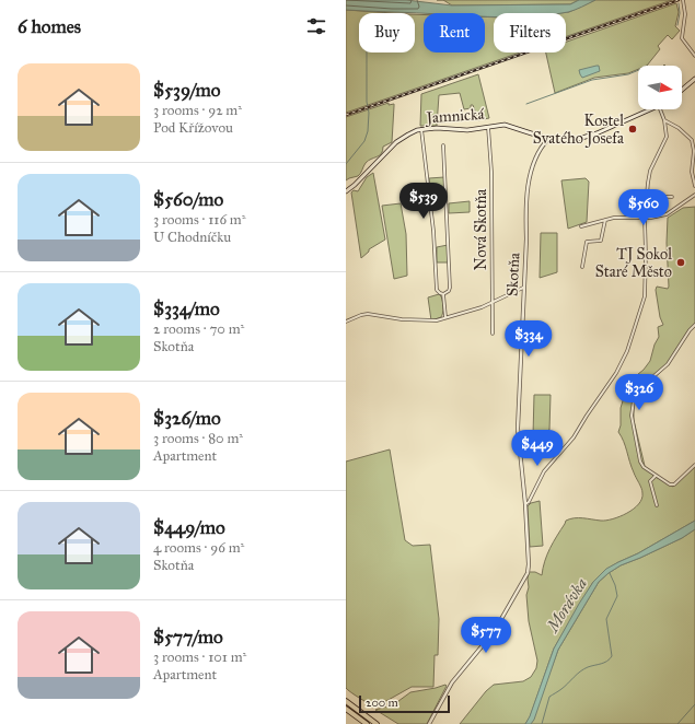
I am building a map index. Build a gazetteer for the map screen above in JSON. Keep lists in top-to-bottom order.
{
  "streets": {
    "main road": ["Jamnická"],
    "street": ["Nová Skotňa", "Skotňa"]
  },
  "crossings": [
    ["Jamnická", "Nová Skotňa"],
    ["Jamnická", "Skotňa"]
  ],
  "water": ["Morávka"],
  "places": ["Kostel Svatého Josefa", "TJ Sokol Staré Město"],
  "scale_bar": "200 m",
  "north": "right",
  "page": {
    "heading": "6 homes",
    "chip": ["Buy", "Rent", "Filters"],
    "list": [
      {
        "name": "$539/mo",
        "note": "3 rooms · 92 m² · Pod Křížovou"
      },
      {
        "name": "$560/mo",
        "note": "3 rooms · 116 m² · U Chodníčku"
      },
      {
        "name": "$334/mo",
        "note": "2 rooms · 70 m² · Skotňa"
      },
      {
        "name": "$326/mo",
        "note": "3 rooms · 80 m² · Apartment"
      },
      {
        "name": "$449/mo",
        "note": "4 rooms · 96 m² · Skotňa"
      },
      {
        "name": "$577/mo",
        "note": "3 rooms · 101 m² · Apartment"
      }
    ],
    "price": [
      "$539",
      "$560",
      "$334",
      "$326",
      "$449",
      "$577"
    ],
    "scale": "200 m"
  }
}
